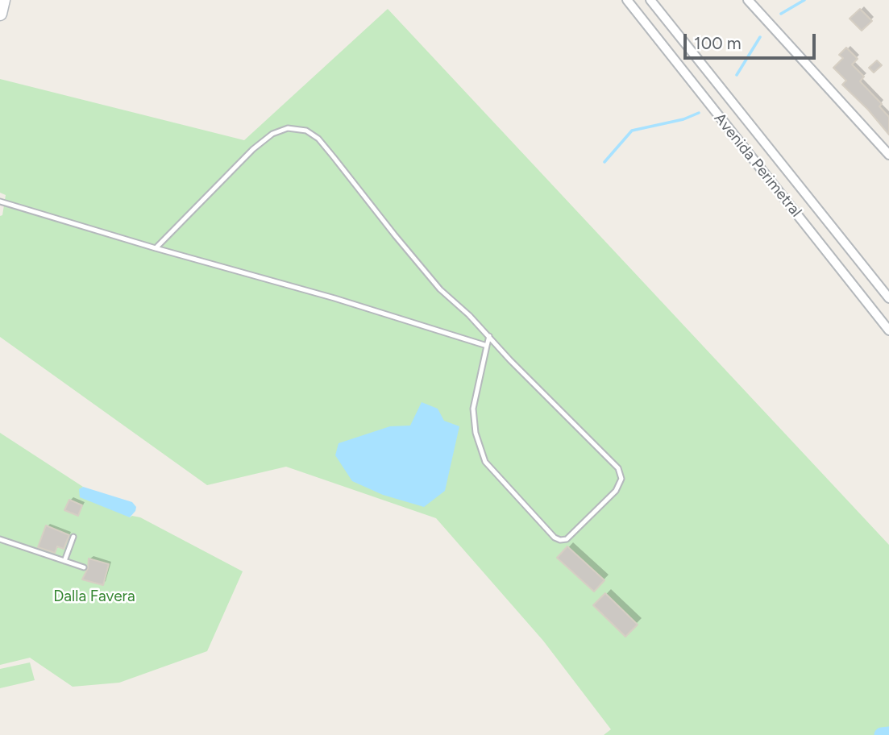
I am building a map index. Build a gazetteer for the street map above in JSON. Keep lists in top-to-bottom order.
{
  "streets": {
    "street": ["Avenida Perimetral"]
  },
  "parks": ["Dalla Favera"],
  "scale_bar": "100 m"
}
